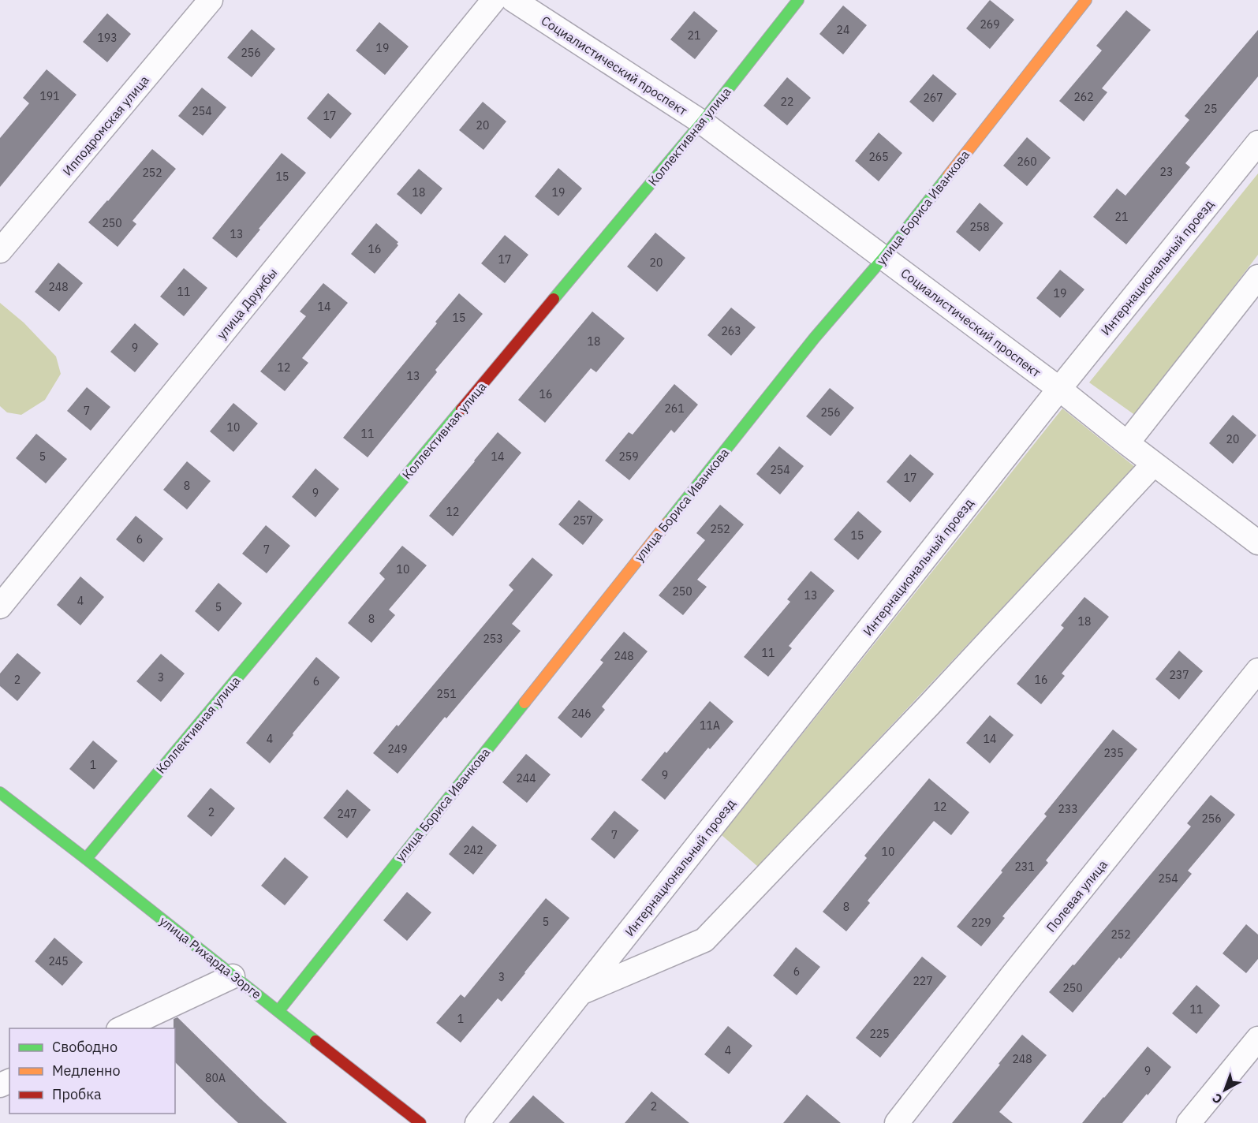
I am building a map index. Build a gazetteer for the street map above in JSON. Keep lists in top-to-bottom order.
{
  "streets": {
    "street": [
      "Социалистический проспект",
      "Ипподромская улица",
      "Коллективная улица",
      "улица Бориса Иванкова",
      "Интернациональный проезд",
      "улица Дружбы",
      "Полевая улица",
      "улица Рихарда Зорге"
    ]
  },
  "crossings": [
    ["Социалистический проспект", "Коллективная улица"],
    ["Социалистический проспект", "улица Бориса Иванкова"],
    ["Социалистический проспект", "Интернациональный проезд"],
    ["Коллективная улица", "улица Рихарда Зорге"],
    ["улица Бориса Иванкова", "улица Рихарда Зорге"]
  ],
  "house_numbers": [
    "269",
    "24",
    "21",
    "193",
    "19",
    "256",
    "191",
    "262",
    "267",
    "22",
    "25",
    "254",
    "17",
    "20",
    "265",
    "260",
    "23",
    "252",
    "15",
    "18",
    "19",
    "21",
    "250",
    "258",
    "13",
    "16",
    "17",
    "20",
    "248",
    "11",
    "19",
    "14",
    "15",
    "263",
    "18",
    "9",
    "12",
    "13",
    "16",
    "261",
    "7",
    "256",
    "10",
    "11",
    "20",
    "5",
    "14",
    "259",
    "254",
    "17",
    "8",
    "9",
    "12",
    "257",
    "252",
    "15",
    "6",
    "7",
    "10",
    "250",
    "13",
    "4",
    "5",
    "8",
    "18",
    "253",
    "11",
    "248",
    "237",
    "3",
    "2",
    "16",
    "6",
    "251",
    "246",
    "11А",
    "4",
    "14",
    "249",
    "235",
    "1",
    "9",
    "244",
    "12",
    "233",
    "2",
    "247",
    "256",
    "7",
    "242",
    "10",
    "231",
    "254",
    "8",
    "5",
    "229",
    "252",
    "245",
    "6",
    "3",
    "227",
    "250",
    "11",
    "1",
    "225",
    "4",
    "248",
    "9",
    "80А",
    "2"
  ],
  "legend": ["Свободно", "Медленно", "Пробка"],
  "north": "bottom left"
}
